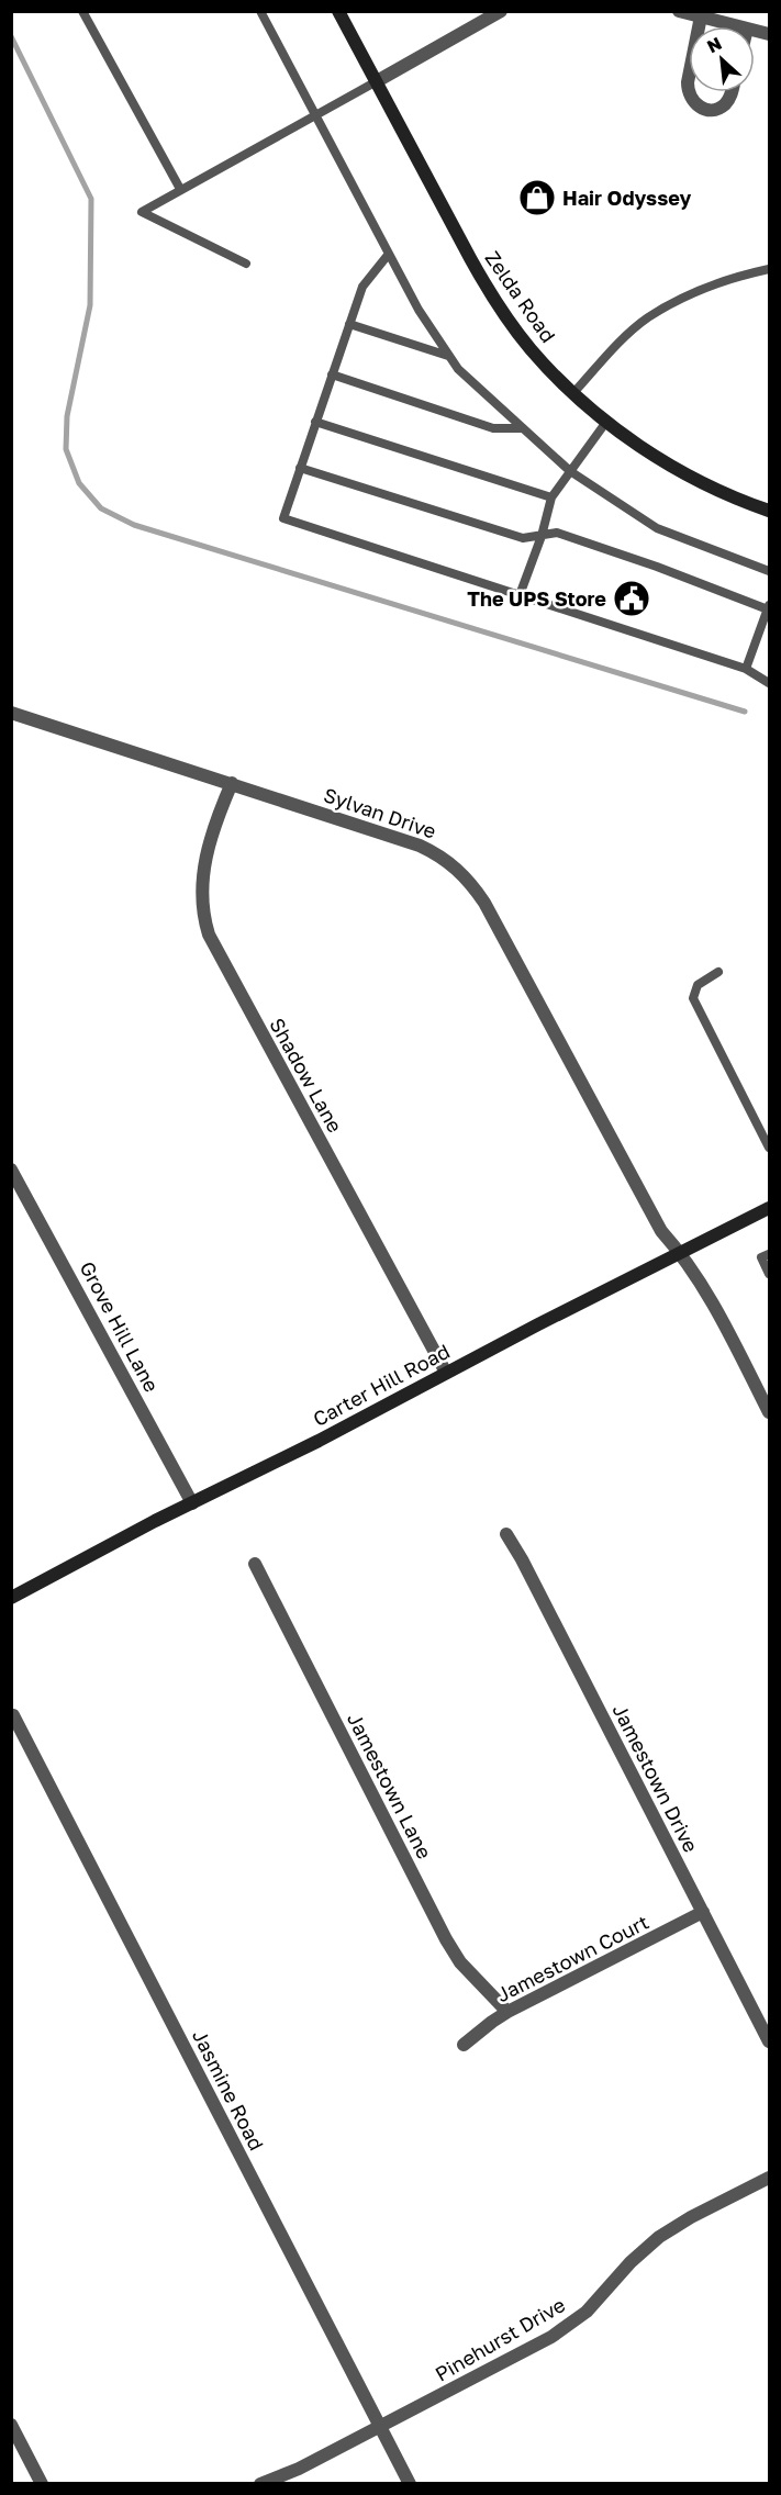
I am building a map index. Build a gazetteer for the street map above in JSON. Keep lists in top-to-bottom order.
{
  "streets": {
    "main road": ["Zelda Road", "Carter Hill Road"],
    "street": [
      "Sylvan Drive",
      "Shadow Lane",
      "Grove Hill Lane",
      "Jamestown Drive",
      "Jamestown Lane",
      "Jamestown Court",
      "Jasmine Road",
      "Pinehurst Drive"
    ]
  },
  "crossings": [
    ["Sylvan Drive", "Shadow Lane"],
    ["Sylvan Drive", "Carter Hill Road"],
    ["Shadow Lane", "Carter Hill Road"],
    ["Grove Hill Lane", "Carter Hill Road"],
    ["Jamestown Drive", "Jamestown Court"],
    ["Jamestown Lane", "Jamestown Court"],
    ["Jasmine Road", "Pinehurst Drive"]
  ],
  "places": {
    "shop": ["Hair Odyssey"],
    "public building": ["The UPS Store"]
  },
  "north": "top left"
}
